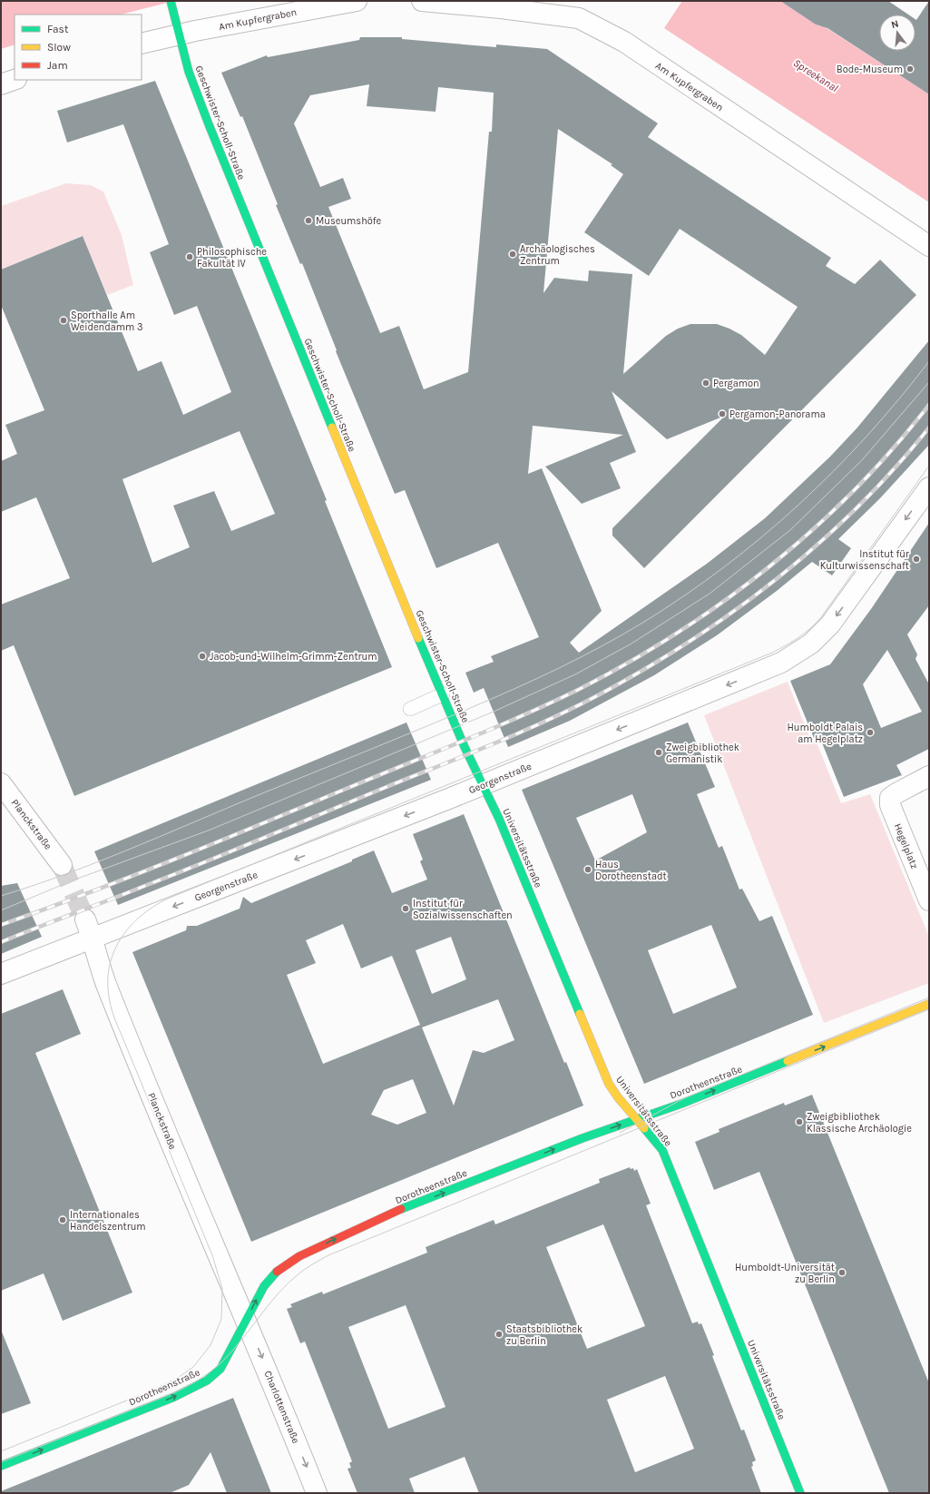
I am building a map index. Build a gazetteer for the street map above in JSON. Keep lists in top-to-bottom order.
{
  "streets": {
    "street": [
      "Am Kupfergraben",
      "Geschwister-Scholl-Straße",
      "Georgenstraße",
      "Planckstraße",
      "Hegelplatz",
      "Universitätsstraße",
      "Dorotheenstraße",
      "Charlottenstraße"
    ]
  },
  "crossings": [
    ["Am Kupfergraben", "Geschwister-Scholl-Straße"],
    ["Geschwister-Scholl-Straße", "Georgenstraße"],
    ["Geschwister-Scholl-Straße", "Universitätsstraße"],
    ["Georgenstraße", "Planckstraße"],
    ["Georgenstraße", "Universitätsstraße"],
    ["Planckstraße", "Dorotheenstraße"],
    ["Planckstraße", "Charlottenstraße"],
    ["Universitätsstraße", "Dorotheenstraße"],
    ["Dorotheenstraße", "Charlottenstraße"]
  ],
  "one_way": ["Georgenstraße", "Dorotheenstraße", "Charlottenstraße"],
  "water": ["Spreekanal"],
  "places": [
    "Bode-Museum",
    "Museumshöfe",
    "Archäologisches Zentrum",
    "Philosophische Fakultät IV",
    "Sporthalle Am Weidendamm 3",
    "Pergamon",
    "Pergamon-Panorama",
    "Institut für Kulturwissenschaft",
    "Jacob-und-Wilhelm-Grimm-Zentrum",
    "Humboldt Palais am Hegelplatz",
    "Zweigbibliothek Germanistik",
    "Haus Dorotheenstadt",
    "Institut für Sozialwissenschaften",
    "Zweigbibliothek Klassische Archäologie",
    "Internationales Handelszentrum",
    "Humboldt-Universität zu Berlin",
    "Staatsbibliothek zu Berlin"
  ],
  "legend": ["Fast", "Slow", "Jam"],
  "north": "top"
}
